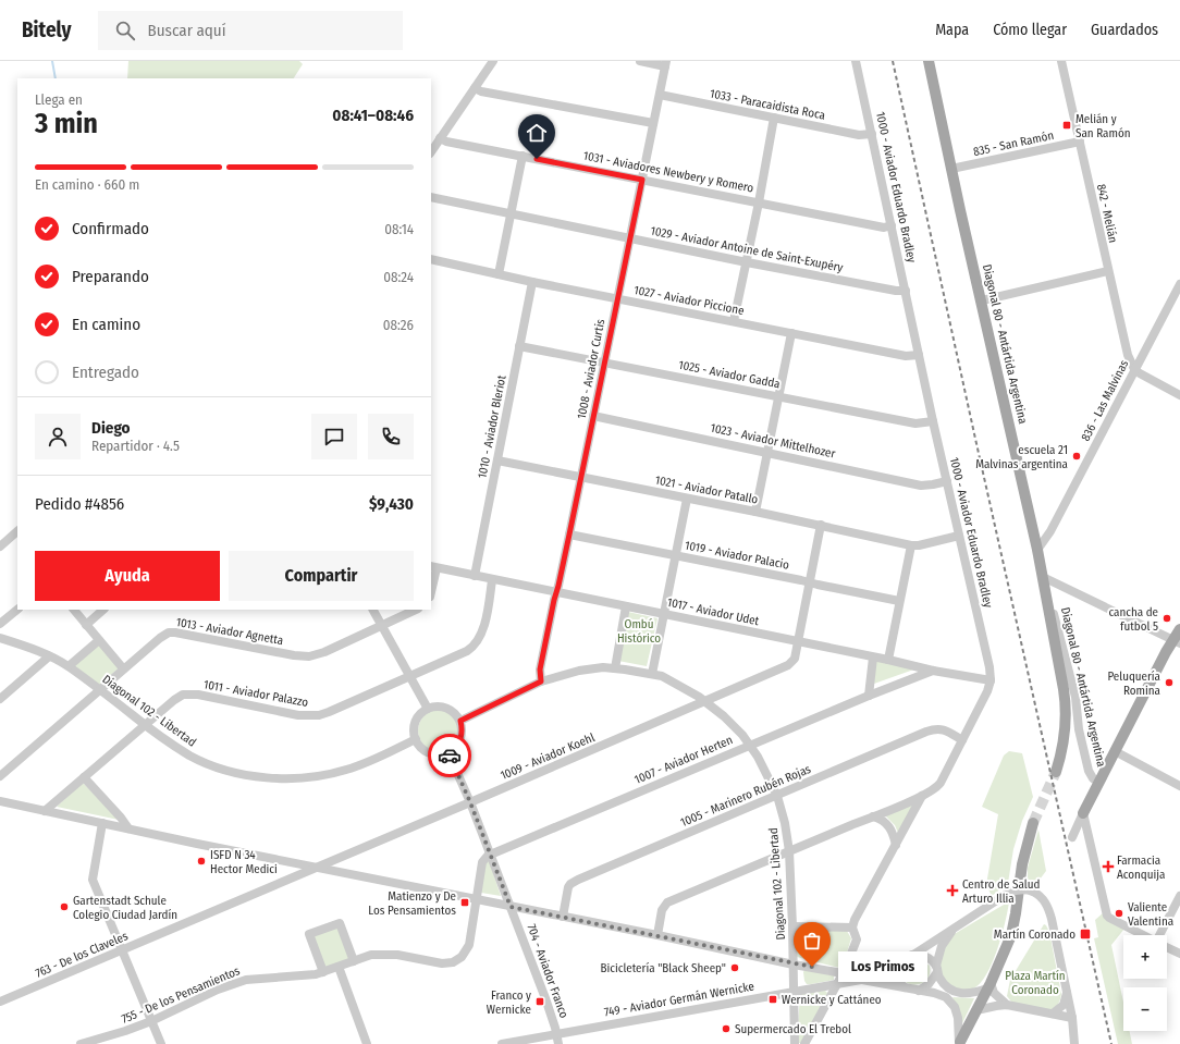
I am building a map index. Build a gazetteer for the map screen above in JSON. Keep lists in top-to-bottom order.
{
  "streets": {
    "main road": ["Diagonal 80 - Antártida Argentina"],
    "street": [
      "1033 - Paracaidista Roca",
      "835 - San Ramón",
      "1031 - Aviadores Newbery y Romero",
      "1000 - Aviador Eduardo Bradley",
      "842 - Melián",
      "1029 - Aviador Antoine de Saint-Exupéry",
      "1027 - Aviador Piccione",
      "1008 - Aviador Curtis",
      "1025 - Aviador Gadda",
      "836 - Las Malvinas",
      "1010 - Aviador Bleriot",
      "1023 - Aviador Mittelhozer",
      "1021 - Aviador Patallo",
      "1019 - Aviador Palacio",
      "1017 - Aviador Udet",
      "1013 - Aviador Agnetta",
      "1011 - Aviador Palazzo",
      "Diagonal 102 - Libertad",
      "1009 - Aviador Koehl",
      "1007 - Aviador Herten",
      "1005 - Marinero Rubén Rojas",
      "763 - De los Claveles",
      "704 - Aviador Franco",
      "755 - De los Pensamientos",
      "749 - Aviador Germán Wernicke"
    ]
  },
  "crossings": [
    ["1033 - Paracaidista Roca", "1000 - Aviador Eduardo Bradley"],
    ["1033 - Paracaidista Roca", "1008 - Aviador Curtis"],
    ["835 - San Ramón", "842 - Melián"],
    ["835 - San Ramón", "Diagonal 80 - Antártida Argentina"],
    ["1031 - Aviadores Newbery y Romero", "1000 - Aviador Eduardo Bradley"],
    ["1031 - Aviadores Newbery y Romero", "1008 - Aviador Curtis"],
    ["1000 - Aviador Eduardo Bradley", "1029 - Aviador Antoine de Saint-Exupéry"],
    ["1000 - Aviador Eduardo Bradley", "1027 - Aviador Piccione"],
    ["1000 - Aviador Eduardo Bradley", "1025 - Aviador Gadda"],
    ["1000 - Aviador Eduardo Bradley", "1023 - Aviador Mittelhozer"],
    ["1000 - Aviador Eduardo Bradley", "1017 - Aviador Udet"],
    ["1000 - Aviador Eduardo Bradley", "1005 - Marinero Rubén Rojas"],
    ["1000 - Aviador Eduardo Bradley", "749 - Aviador Germán Wernicke"],
    ["842 - Melián", "836 - Las Malvinas"],
    ["1029 - Aviador Antoine de Saint-Exupéry", "1008 - Aviador Curtis"],
    ["1027 - Aviador Piccione", "1008 - Aviador Curtis"],
    ["1027 - Aviador Piccione", "1010 - Aviador Bleriot"],
    ["Diagonal 80 - Antártida Argentina", "836 - Las Malvinas"],
    ["1008 - Aviador Curtis", "1025 - Aviador Gadda"],
    ["1008 - Aviador Curtis", "1023 - Aviador Mittelhozer"],
    ["1008 - Aviador Curtis", "1021 - Aviador Patallo"],
    ["1008 - Aviador Curtis", "1019 - Aviador Palacio"],
    ["1008 - Aviador Curtis", "1017 - Aviador Udet"],
    ["1008 - Aviador Curtis", "Diagonal 102 - Libertad"],
    ["1025 - Aviador Gadda", "1010 - Aviador Bleriot"],
    ["1010 - Aviador Bleriot", "1021 - Aviador Patallo"],
    ["1010 - Aviador Bleriot", "1017 - Aviador Udet"],
    ["1017 - Aviador Udet", "1011 - Aviador Palazzo"],
    ["1017 - Aviador Udet", "1009 - Aviador Koehl"],
    ["1017 - Aviador Udet", "1007 - Aviador Herten"],
    ["1013 - Aviador Agnetta", "Diagonal 102 - Libertad"],
    ["1011 - Aviador Palazzo", "Diagonal 102 - Libertad"],
    ["Diagonal 102 - Libertad", "1009 - Aviador Koehl"],
    ["Diagonal 102 - Libertad", "1007 - Aviador Herten"],
    ["Diagonal 102 - Libertad", "1005 - Marinero Rubén Rojas"],
    ["Diagonal 102 - Libertad", "704 - Aviador Franco"],
    ["Diagonal 102 - Libertad", "749 - Aviador Germán Wernicke"],
    ["1009 - Aviador Koehl", "763 - De los Claveles"],
    ["1009 - Aviador Koehl", "704 - Aviador Franco"],
    ["1007 - Aviador Herten", "704 - Aviador Franco"],
    ["704 - Aviador Franco", "749 - Aviador Germán Wernicke"]
  ],
  "parks": ["Ombú Histórico", "Plaza Martín Coronado"],
  "places": {
    "transit": [
      "Melián y San Ramón",
      "Matienzo y De Los Pensamientos",
      "Martín Coronado",
      "Wernicke y Cattáneo",
      "Franco y Wernicke"
    ],
    "other": [
      "escuela 21 Malvinas argentina",
      "cancha de futbol 5",
      "Peluquería Romina",
      "ISFD N 34 Hector Medici",
      "Gartenstadt Schule Colegio Ciudad Jardín",
      "Valiente Valentina",
      "Los Primos",
      "Bicicletería \"Black Sheep\"",
      "Supermercado El Trebol"
    ],
    "health": ["Farmacia Aconquija", "Centro de Salud Arturo Illia"]
  },
  "page": {
    "header": "Bitely",
    "search": "Buscar aquí",
    "nav": ["Mapa", "Cómo llegar", "Guardados"],
    "heading": ["3 min", "Llega en", "08:41–08:46"],
    "panel": [
      "Diego",
      "Repartidor · 4.5",
      "Pedido #4856",
      "$9,430"
    ],
    "bar": "En camino · 660 m",
    "list": [
      ["Confirmado", "08:14"],
      ["Preparando", "08:24"],
      ["En camino", "08:26"],
      "Entregado"
    ],
    "buttons": ["Ayuda", "Compartir"],
    "map_buttons": ["+", "−"],
    "bubble": "Los Primos"
  }
}
